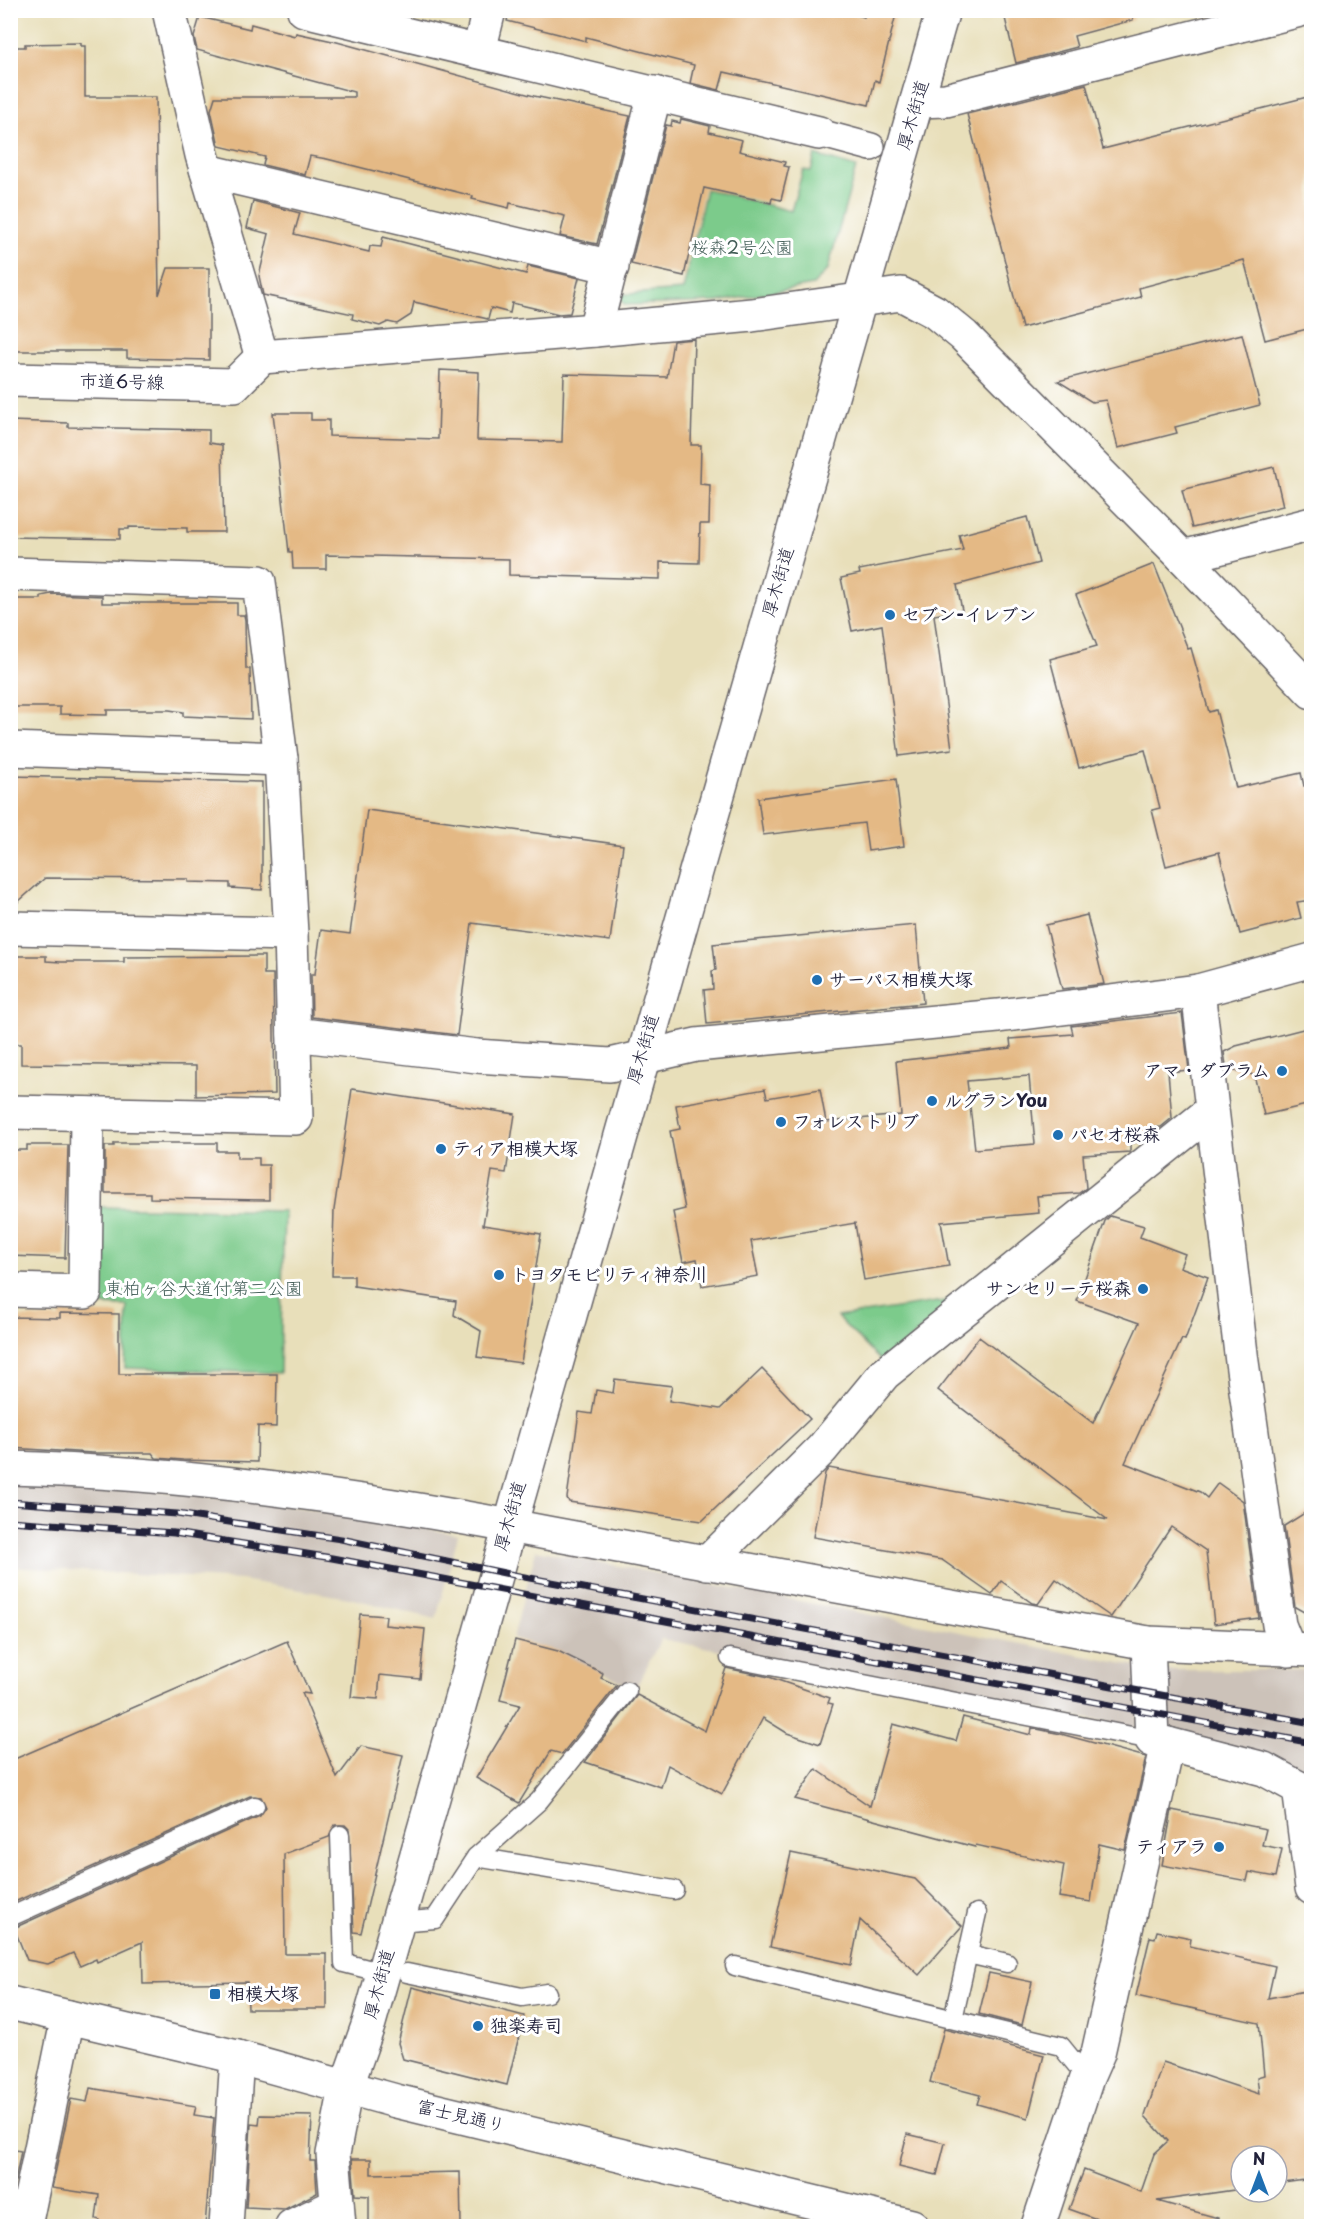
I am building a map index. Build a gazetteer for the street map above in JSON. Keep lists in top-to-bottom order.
{
  "streets": {
    "street": ["厚木街道", "市道6号線", "富士見通り"]
  },
  "crossings": [
    ["厚木街道", "富士見通り"]
  ],
  "parks": ["桜森2号公園", "東柏ヶ谷大道付第二公園"],
  "places": {
    "other": [
      "セブン-イレブン",
      "サーパス相模大塚",
      "アマ・ダブラム",
      "ルグランYou",
      "フォレストリブ",
      "パセオ桜森",
      "ティア相模大塚",
      "トヨタモビリティ神奈川",
      "サンセリーテ桜森",
      "ティアラ",
      "独楽寿司"
    ],
    "transit": ["相模大塚"]
  },
  "north": "top"
}
